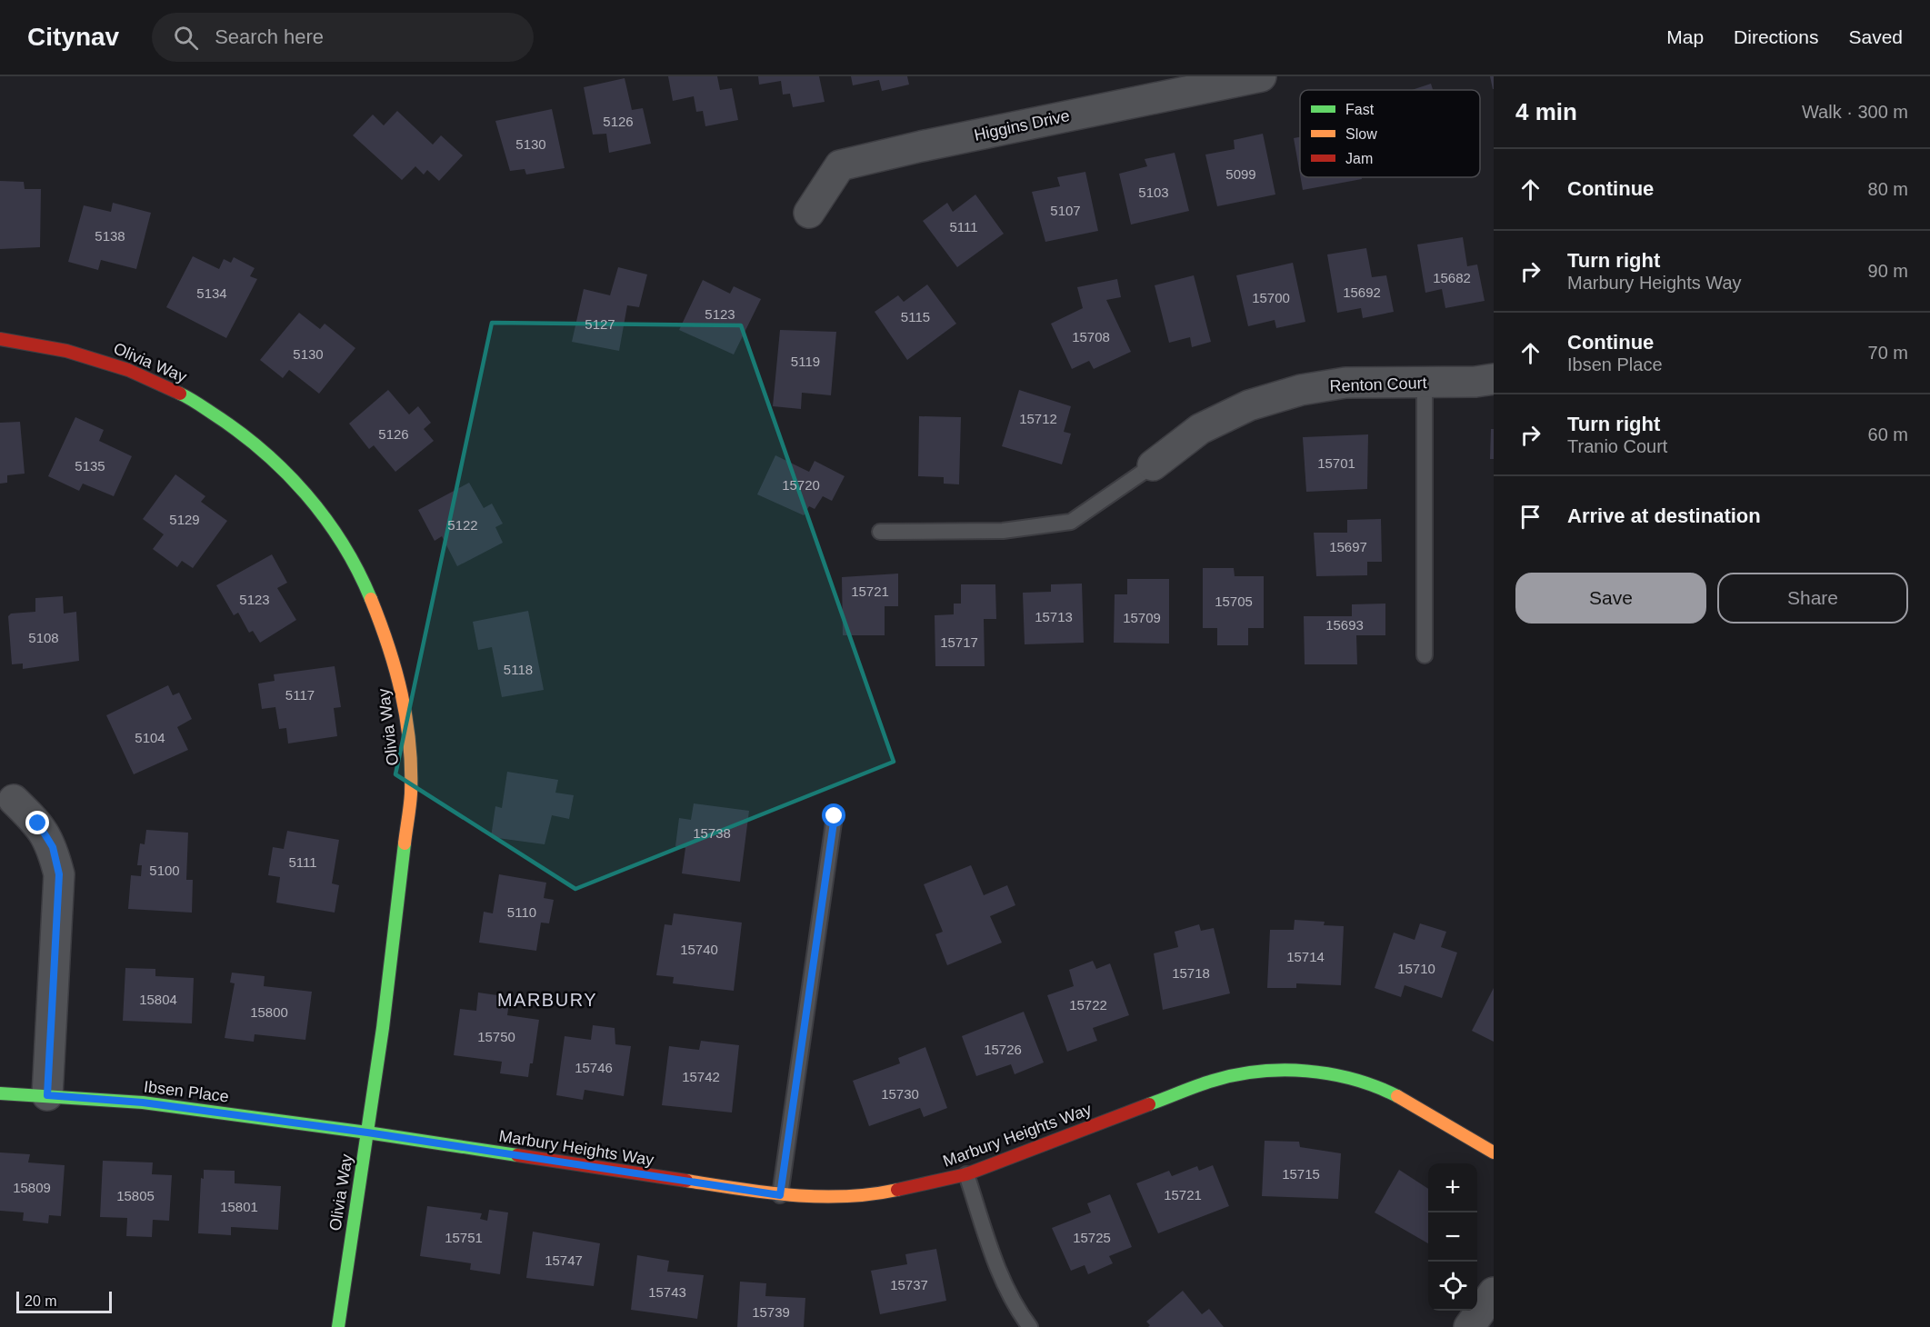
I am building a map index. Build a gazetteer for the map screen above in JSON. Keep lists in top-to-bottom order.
{
  "streets": {
    "street": [
      "Higgins Drive",
      "Olivia Way",
      "Renton Court",
      "Ibsen Place",
      "Marbury Heights Way"
    ]
  },
  "crossings": [
    ["Olivia Way", "Ibsen Place"],
    ["Olivia Way", "Marbury Heights Way"],
    ["Ibsen Place", "Marbury Heights Way"]
  ],
  "districts": ["MARBURY"],
  "house_numbers": [
    "5126",
    "5130",
    "5099",
    "5103",
    "5107",
    "5111",
    "5138",
    "15682",
    "15692",
    "5134",
    "15700",
    "5123",
    "5115",
    "5127",
    "15708",
    "5130",
    "5119",
    "15712",
    "5126",
    "15701",
    "5135",
    "15720",
    "5129",
    "5122",
    "15697",
    "15721",
    "5123",
    "15705",
    "15713",
    "15709",
    "15693",
    "5108",
    "15717",
    "5118",
    "5117",
    "5104",
    "15738",
    "5111",
    "5100",
    "5110",
    "15740",
    "15714",
    "15710",
    "15718",
    "15804",
    "15722",
    "15800",
    "15750",
    "15726",
    "15746",
    "15742",
    "15730",
    "15715",
    "15809",
    "15721",
    "15805",
    "15801",
    "15751",
    "15725",
    "15747",
    "15737",
    "15743",
    "15739"
  ],
  "legend": ["Fast", "Slow", "Jam"],
  "scale_bar": "20 m",
  "page": {
    "header": "Citynav",
    "search": "Search here",
    "nav": ["Map", "Directions", "Saved"],
    "heading": ["4 min", "Walk · 300 m"],
    "list": [
      ["Continue", "80 m"],
      ["Turn right", "Marbury Heights Way", "90 m"],
      ["Continue", "Ibsen Place", "70 m"],
      ["Turn right", "Tranio Court", "60 m"],
      "Arrive at destination"
    ],
    "buttons": ["Save", "Share"],
    "map_buttons": ["+", "−"],
    "scale": "20 m"
  }
}
